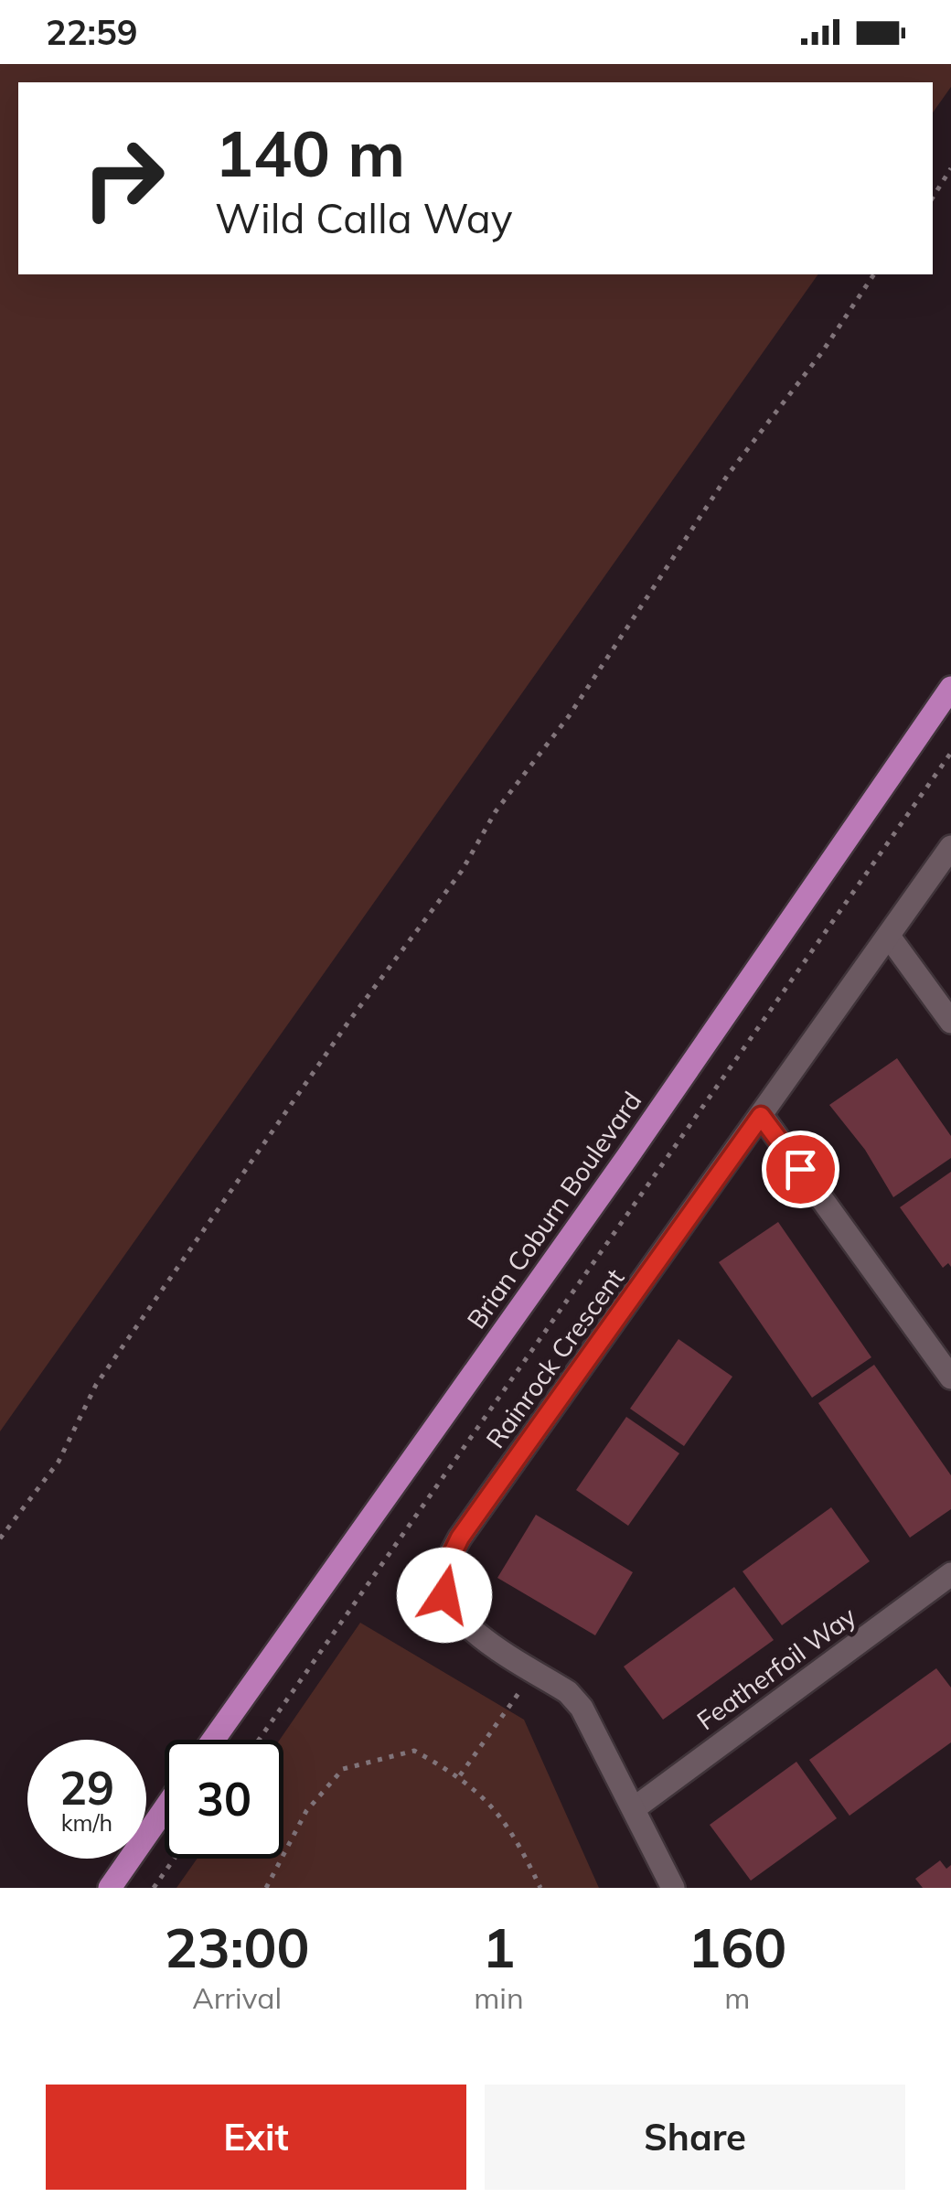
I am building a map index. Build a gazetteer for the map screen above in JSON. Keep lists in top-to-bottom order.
{
  "streets": {
    "main road": ["Brian Coburn Boulevard"],
    "street": ["Rainrock Crescent", "Featherfoil Way"]
  },
  "crossings": [
    ["Rainrock Crescent", "Featherfoil Way"]
  ],
  "page": {
    "status": "22:59",
    "turn": ["140 m", "Wild Calla Way"],
    "speed": "29 km/h",
    "limit": "30",
    "eta": [
      "23:00",
      "Arrival",
      "1",
      "min",
      "160",
      "m"
    ],
    "buttons": ["Exit", "Share"]
  }
}
